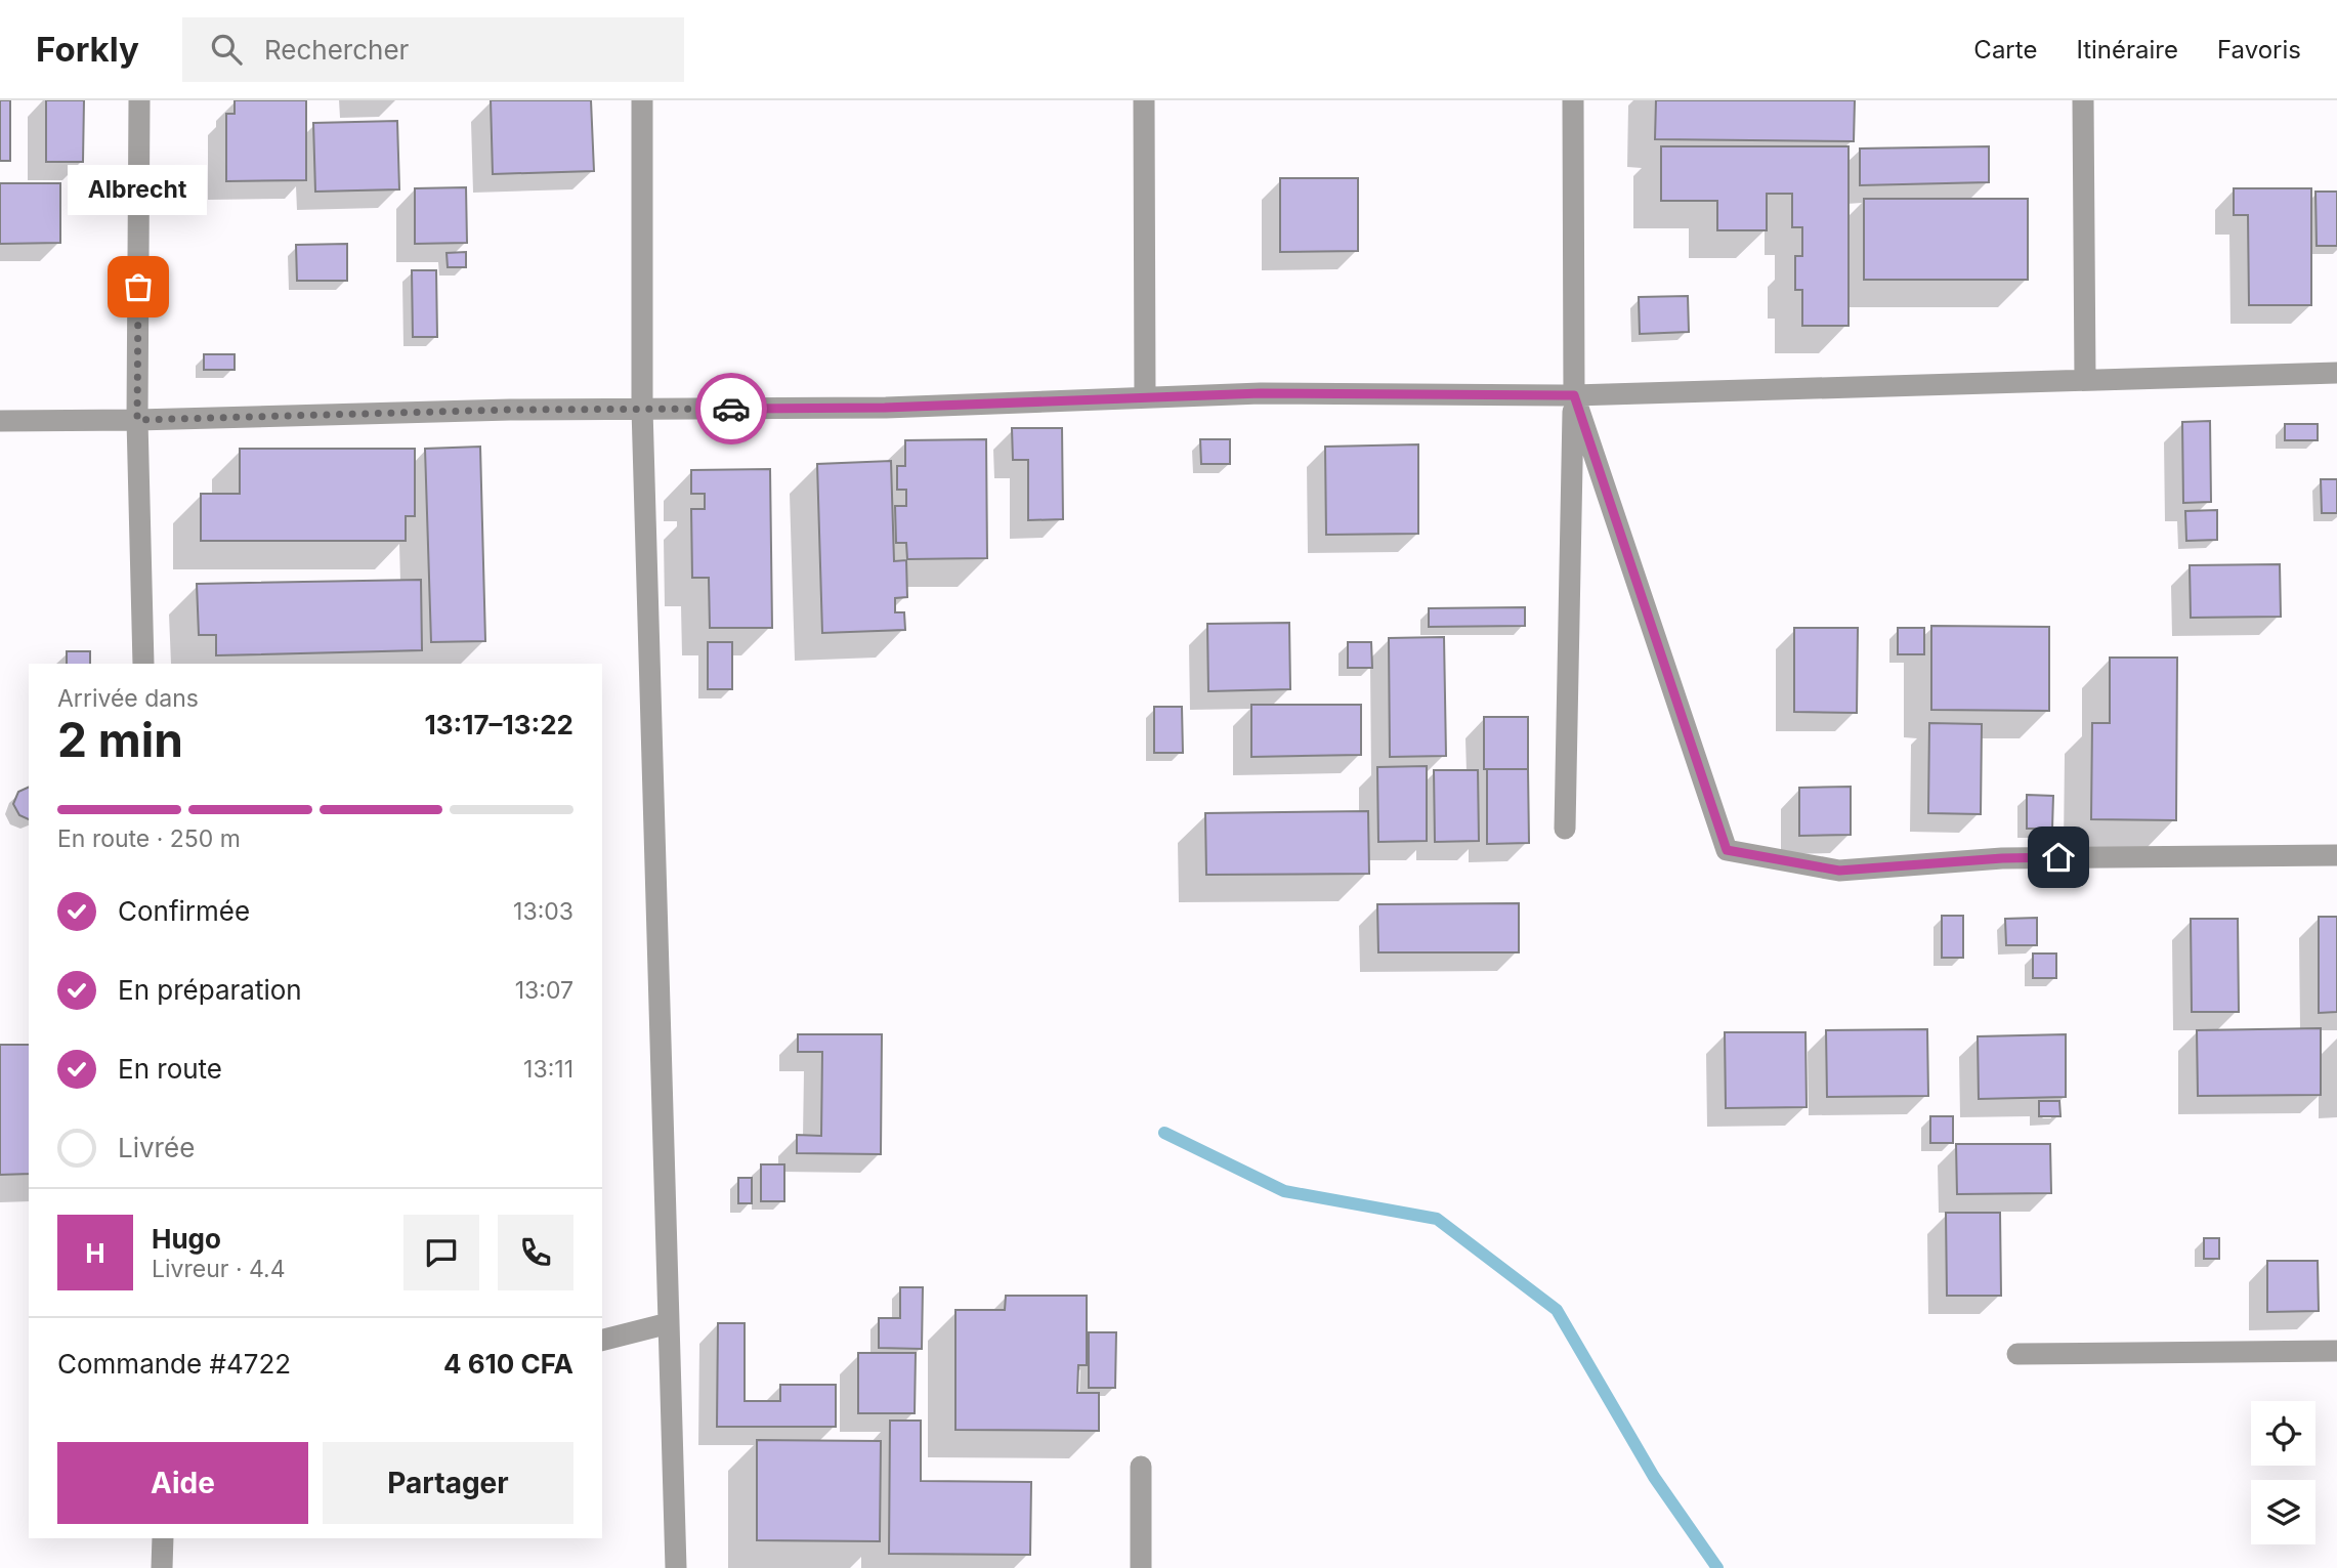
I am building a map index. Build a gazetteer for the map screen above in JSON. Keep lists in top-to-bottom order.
{
  "places": ["Albrecht"],
  "page": {
    "header": "Forkly",
    "search": "Rechercher",
    "nav": ["Carte", "Itinéraire", "Favoris"],
    "bubble": "Albrecht",
    "heading": ["2 min", "Arrivée dans", "13:17–13:22"],
    "panel": [
      "Hugo",
      "Livreur · 4.4",
      "Commande #4722",
      "4 610 CFA"
    ],
    "bar": "En route · 250 m",
    "list": [
      ["Confirmée", "13:03"],
      ["En préparation", "13:07"],
      ["En route", "13:11"],
      "Livrée"
    ],
    "round": "H",
    "buttons": ["Aide", "Partager"]
  }
}
